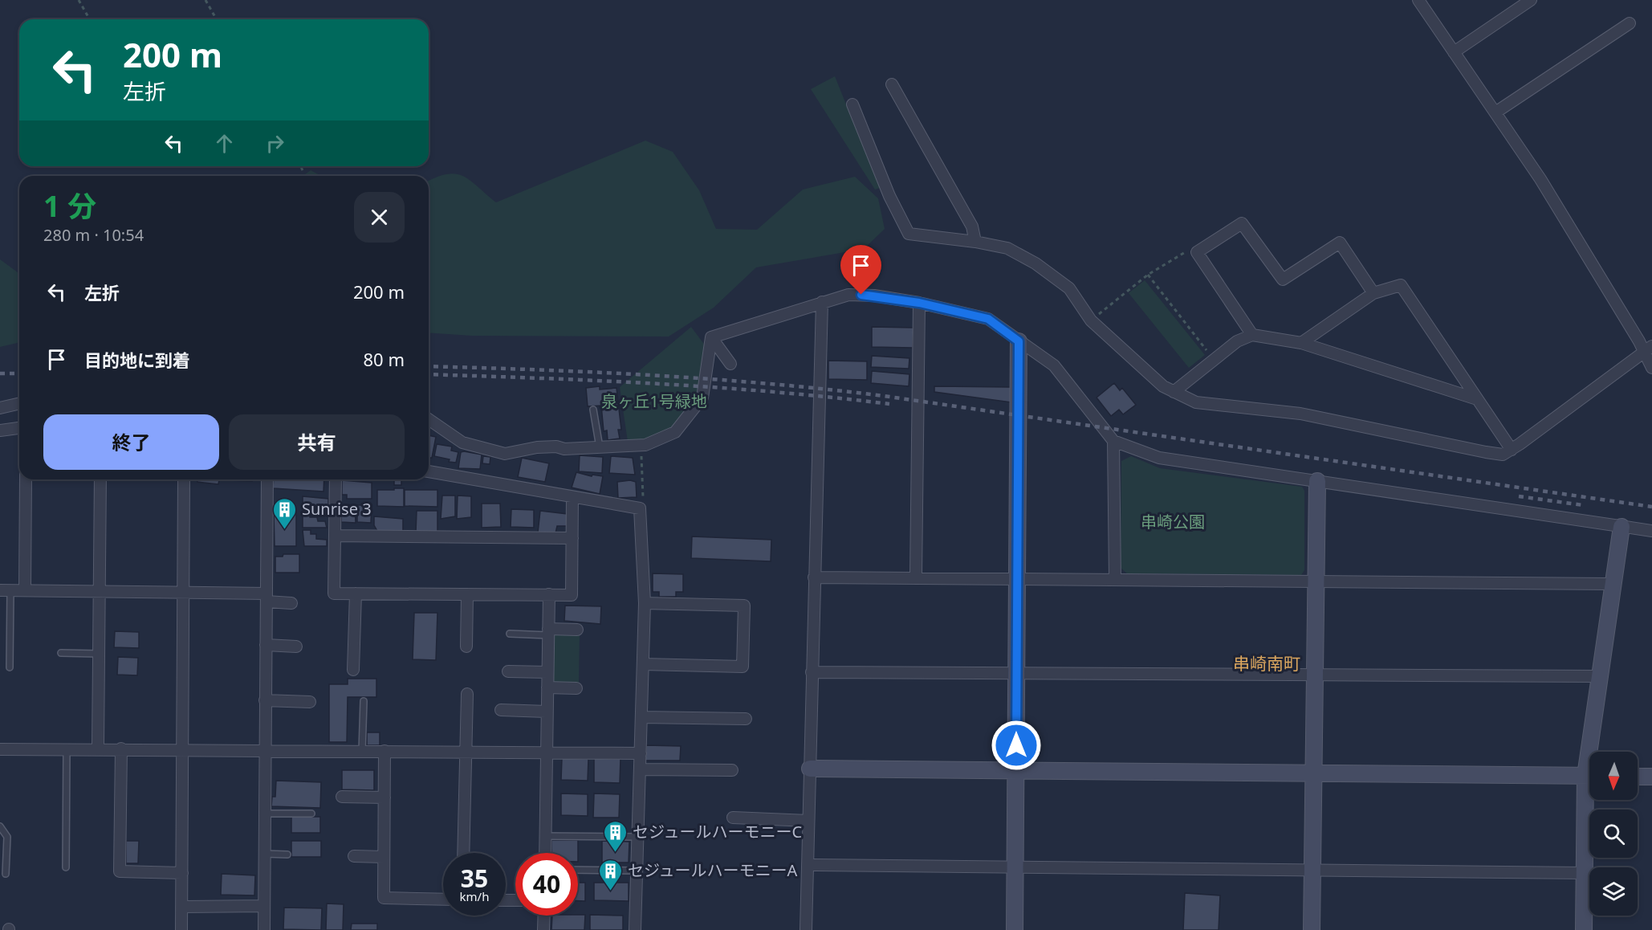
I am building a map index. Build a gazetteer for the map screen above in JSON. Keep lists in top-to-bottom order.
{
  "districts": ["串崎南町"],
  "parks": ["泉ヶ丘1号緑地", "串崎公園"],
  "places": {
    "building": ["Sunrise 3", "セジュールハーモニーC", "セジュールハーモニーA"]
  },
  "north": "bottom",
  "page": {
    "turn": ["200 m", "左折"],
    "heading": ["1 分", "280 m · 10:54"],
    "list": [
      {
        "name": "左折",
        "value": "200 m"
      },
      {
        "name": "目的地に到着",
        "value": "80 m"
      }
    ],
    "buttons": ["終了", "共有"],
    "speed": "35 km/h",
    "limit": "40"
  }
}
